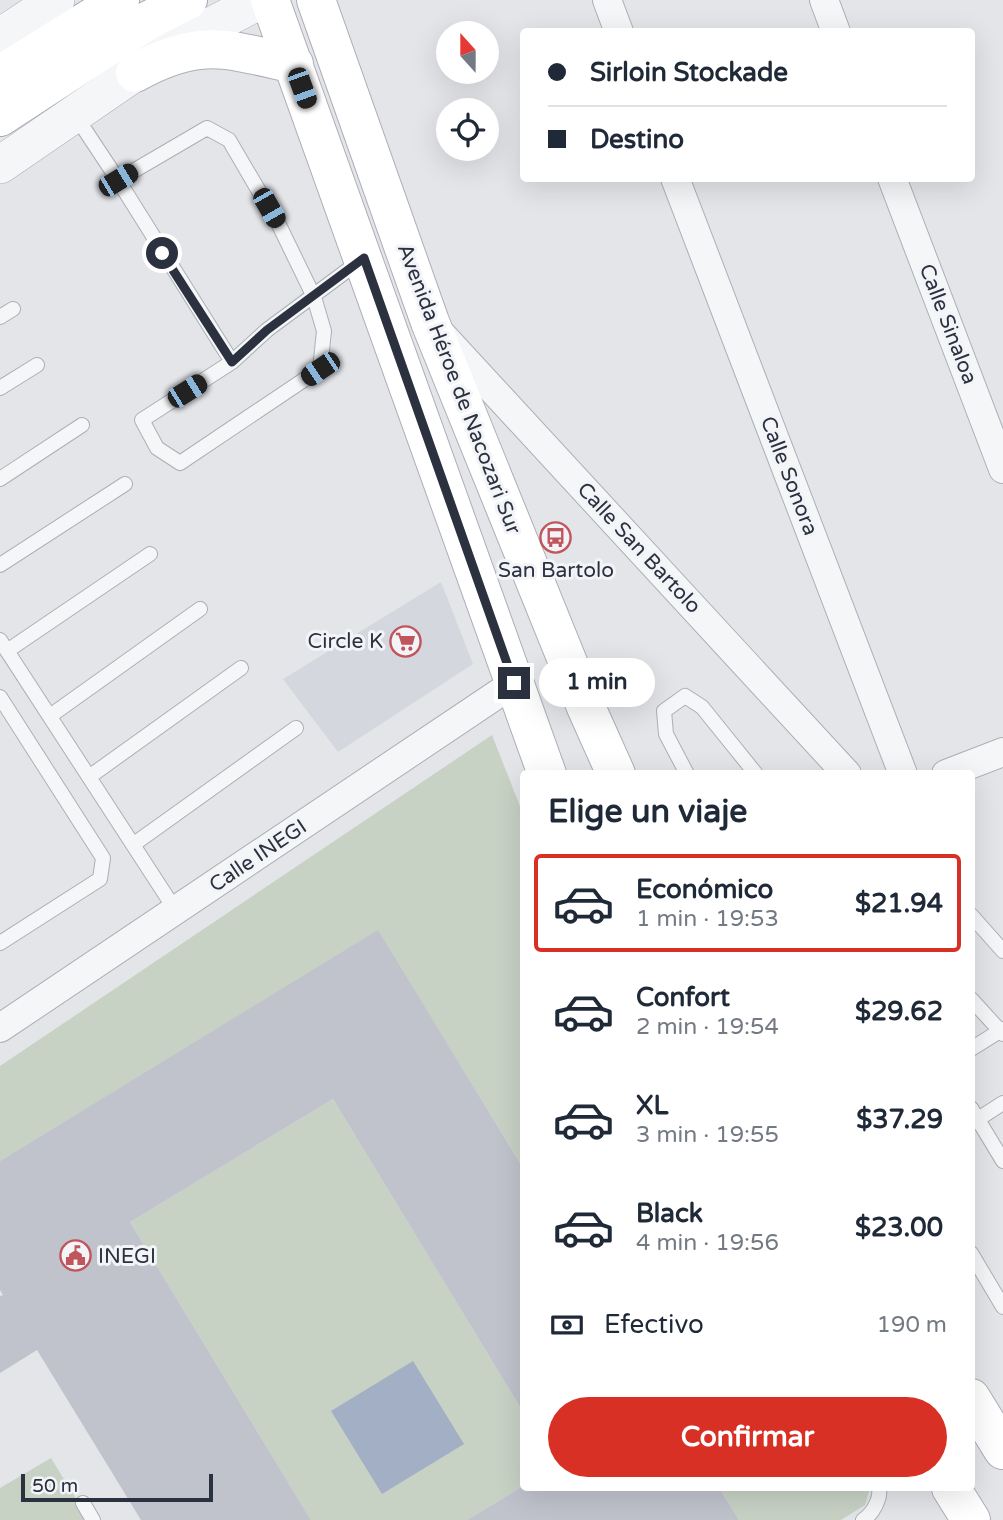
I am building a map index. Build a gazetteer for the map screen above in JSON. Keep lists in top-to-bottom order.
{
  "streets": {
    "main road": ["Avenida Héroe de Nacozari Sur"],
    "street": [
      "Calle Sinaloa",
      "Calle Sonora",
      "Calle San Bartolo",
      "Calle INEGI"
    ]
  },
  "crossings": [
    ["Avenida Héroe de Nacozari Sur", "Calle San Bartolo"],
    ["Avenida Héroe de Nacozari Sur", "Calle INEGI"]
  ],
  "places": {
    "bus stop": ["San Bartolo"],
    "supermarket": ["Circle K"],
    "public building": ["INEGI"]
  },
  "scale_bar": "50 m",
  "north": "top",
  "page": {
    "banner": ["Sirloin Stockade", "Destino"],
    "bubble": "1 min",
    "heading": "Elige un viaje",
    "list": [
      {
        "name": "Económico",
        "note": "1 min · 19:53",
        "value": "$21.94"
      },
      {
        "name": "Confort",
        "note": "2 min · 19:54",
        "value": "$29.62"
      },
      {
        "name": "XL",
        "note": "3 min · 19:55",
        "value": "$37.29"
      },
      {
        "name": "Black",
        "note": "4 min · 19:56",
        "value": "$23.00"
      }
    ],
    "pay": ["Efectivo", "190 m"],
    "buttons": "Confirmar",
    "scale": "50 m"
  }
}
